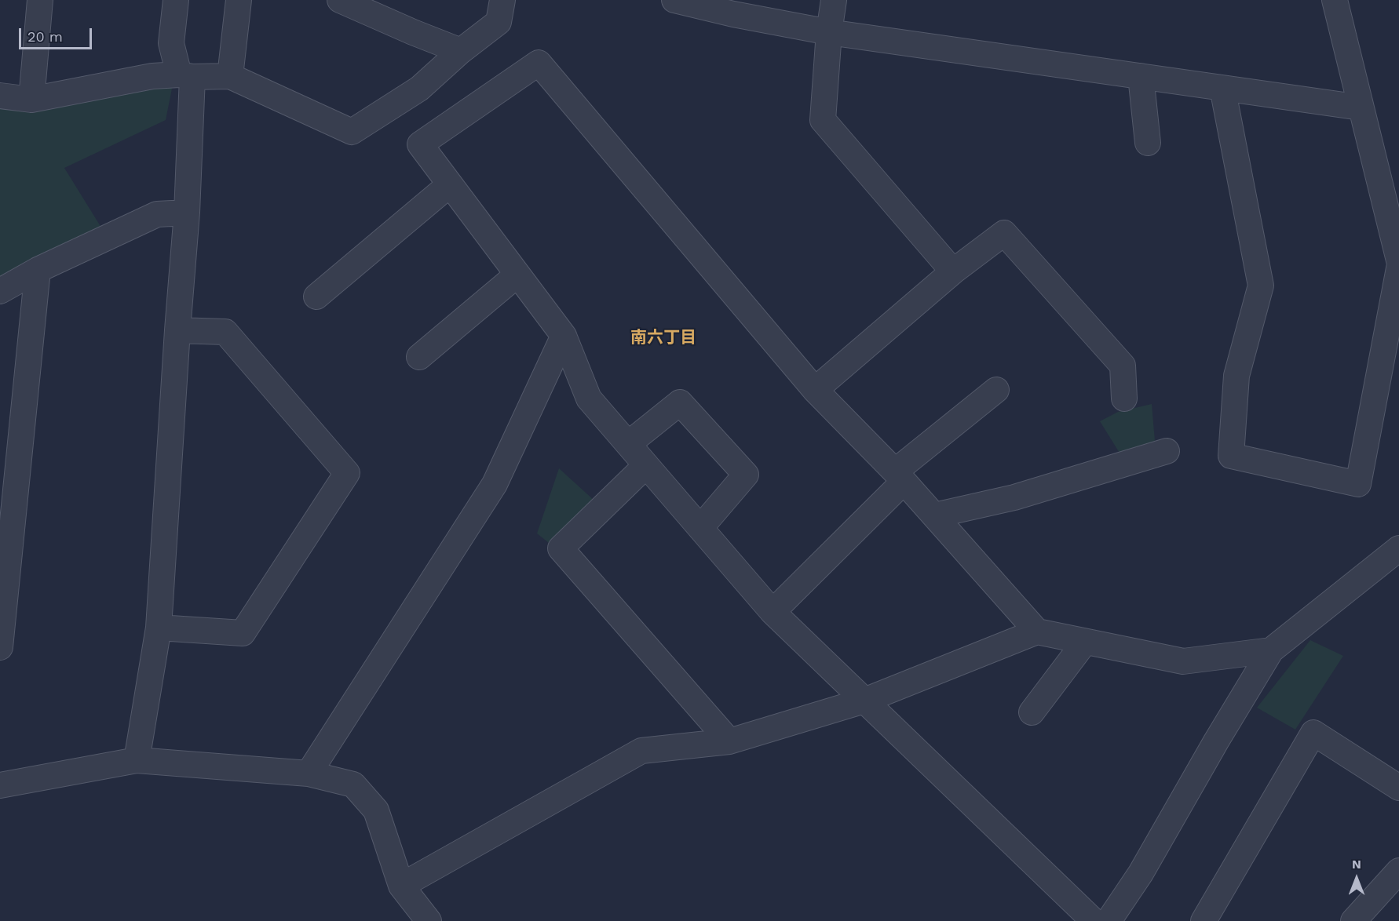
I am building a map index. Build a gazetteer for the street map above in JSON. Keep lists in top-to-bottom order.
{
  "districts": ["南六丁目"],
  "scale_bar": "20 m",
  "north": "top"
}
